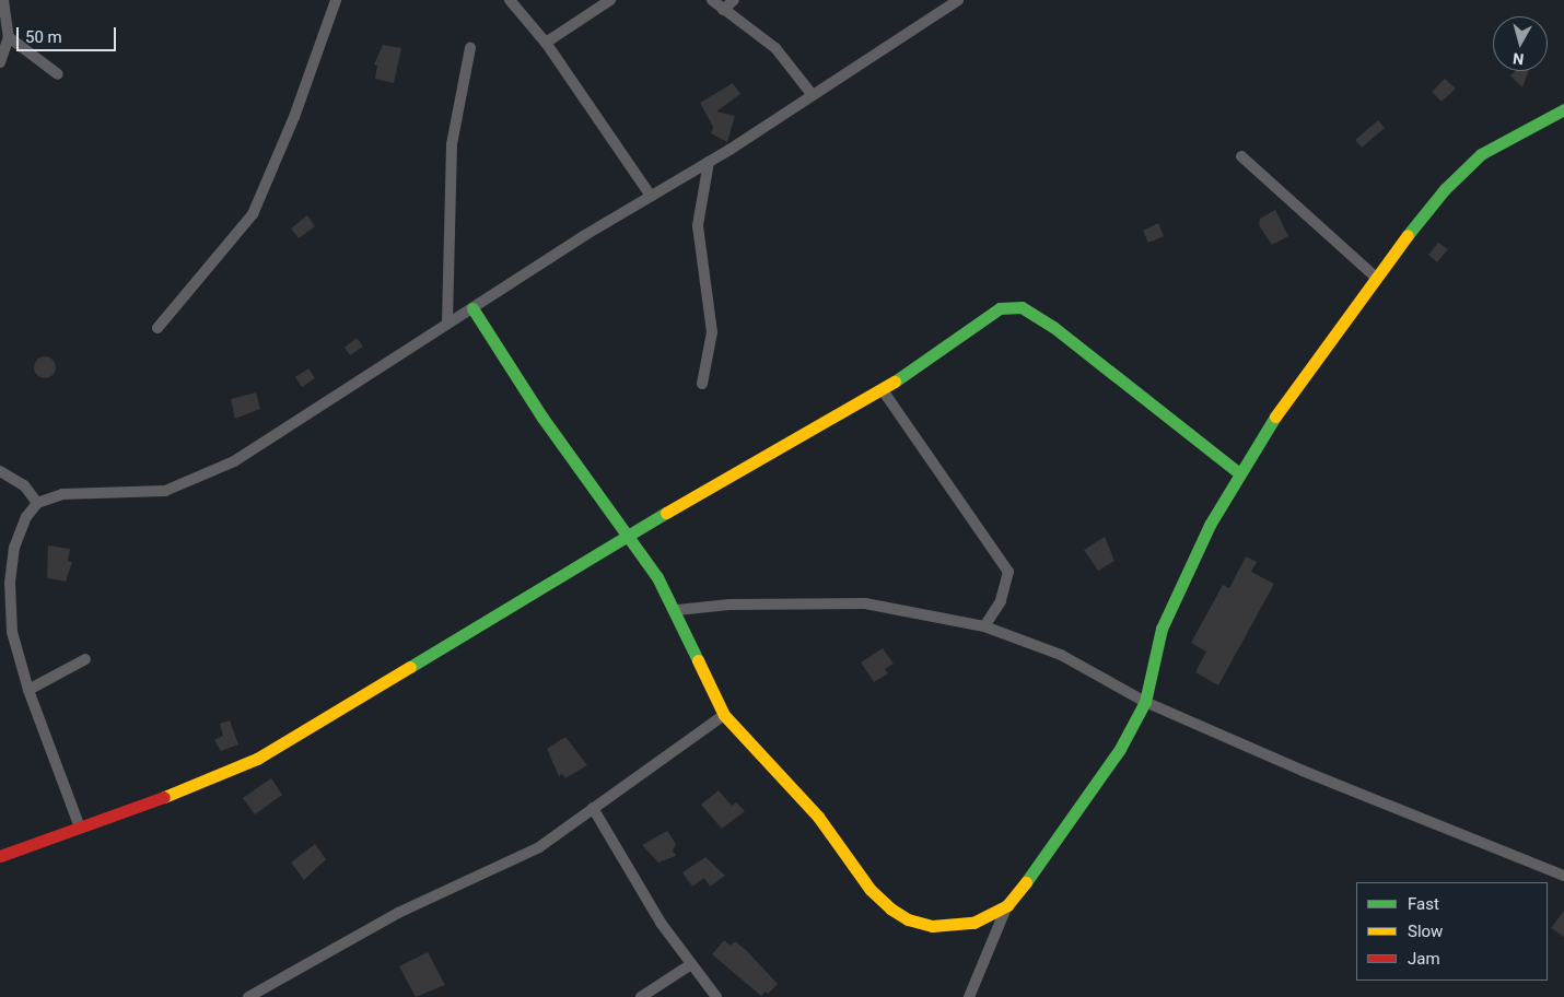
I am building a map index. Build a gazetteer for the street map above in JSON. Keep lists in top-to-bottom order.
{
  "legend": ["Fast", "Slow", "Jam"],
  "scale_bar": "50 m",
  "north": "bottom"
}
